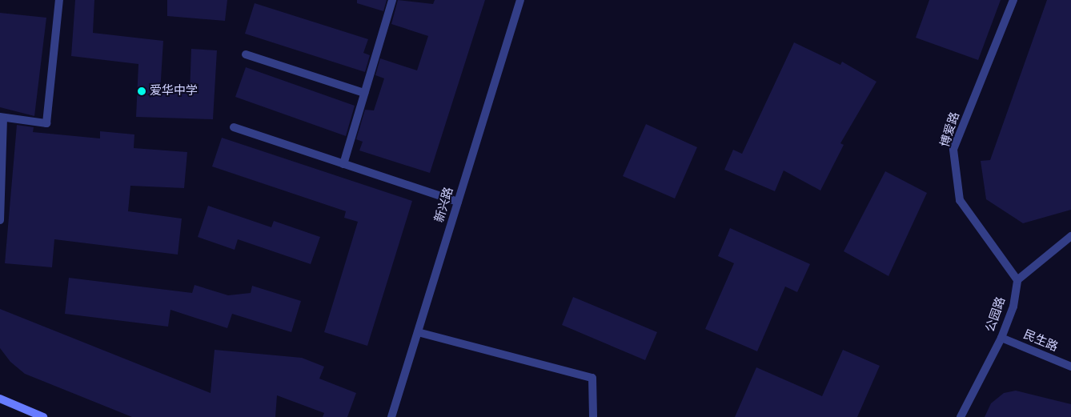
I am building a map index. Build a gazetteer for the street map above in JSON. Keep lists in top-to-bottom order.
{
  "streets": {
    "street": [
      "博爱路",
      "新兴路",
      "公园路",
      "民生路"
    ]
  },
  "crossings": [
    ["博爱路", "公园路"],
    ["公园路", "民生路"]
  ],
  "places": ["爱华中学"]
}
